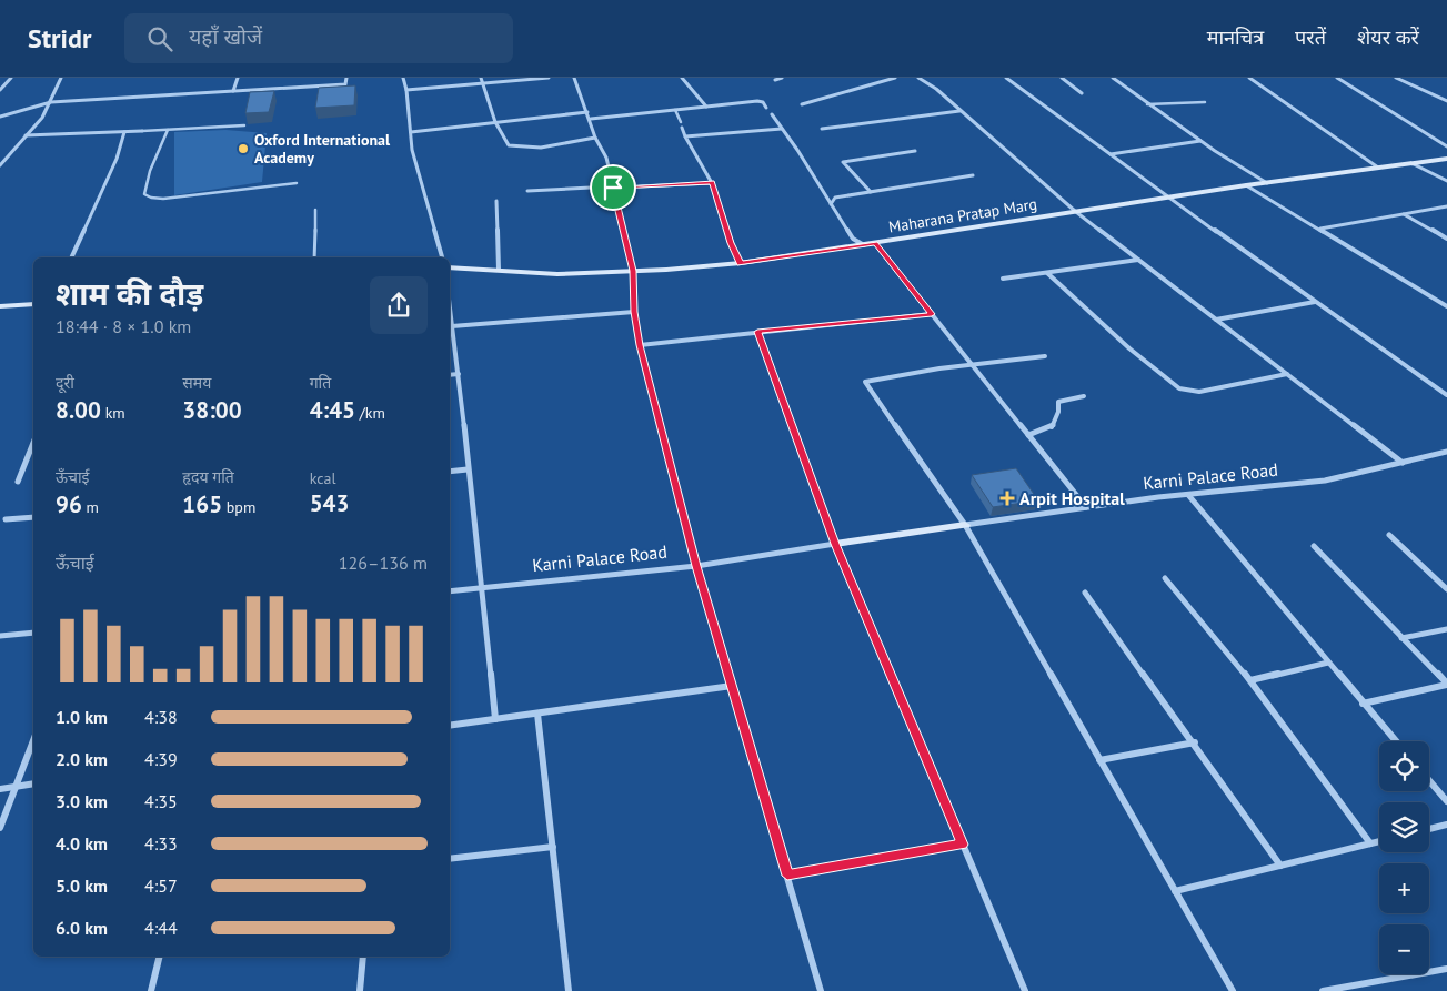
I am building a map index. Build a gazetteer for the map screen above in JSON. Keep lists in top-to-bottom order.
{
  "streets": {
    "street": ["Maharana Pratap Marg", "Karni Palace Road"]
  },
  "places": {
    "other": ["Oxford International Academy"],
    "health": ["Arpit Hospital"]
  },
  "page": {
    "header": "Stridr",
    "search": "यहाँ खोजें",
    "nav": ["मानचित्र", "परतें", "शेयर करें"],
    "heading": ["शाम की दौड़", "18:44 · 8 × 1.0 km"],
    "stats": [
      ["दूरी", "8.00 km"],
      ["समय", "38:00"],
      ["गति", "4:45 /km"],
      ["ऊँचाई", "96 m"],
      ["हृदय गति", "165 bpm"],
      ["kcal", "543"]
    ],
    "chart": ["ऊँचाई", "126–136 m"],
    "list": [
      {
        "name": "1.0 km",
        "note": "4:38"
      },
      {
        "name": "2.0 km",
        "note": "4:39"
      },
      {
        "name": "3.0 km",
        "note": "4:35"
      },
      {
        "name": "4.0 km",
        "note": "4:33"
      },
      {
        "name": "5.0 km",
        "note": "4:57"
      },
      {
        "name": "6.0 km",
        "note": "4:44"
      }
    ],
    "map_buttons": ["+", "−"]
  }
}
